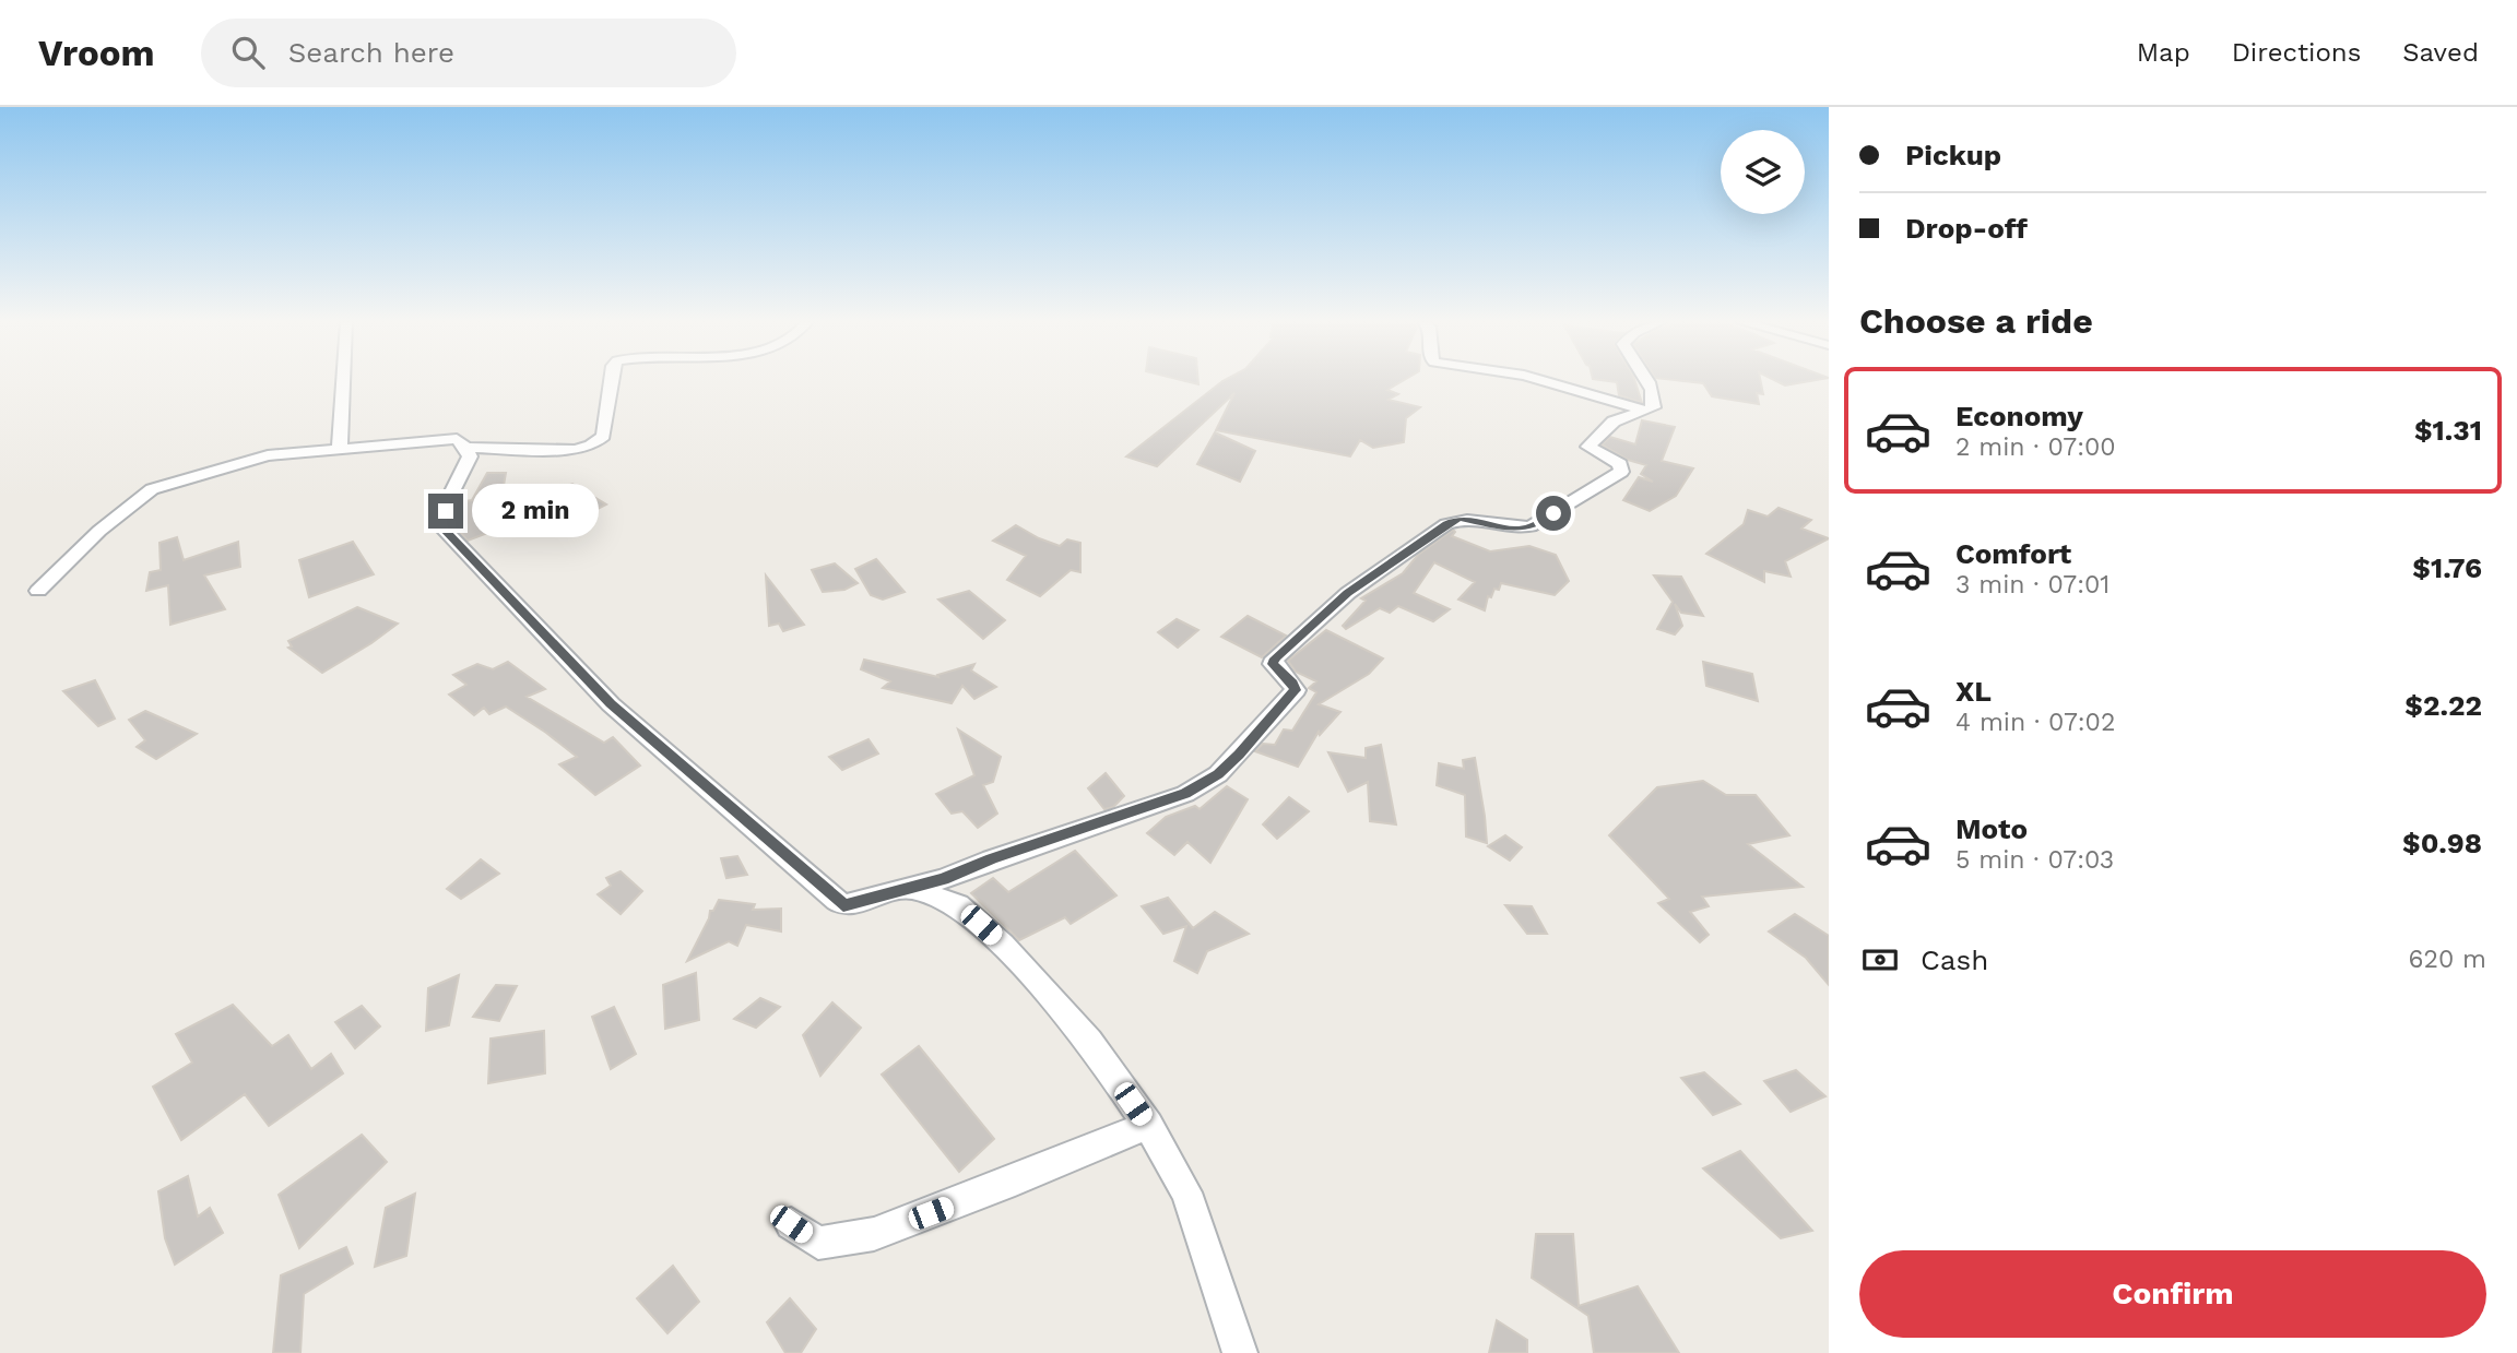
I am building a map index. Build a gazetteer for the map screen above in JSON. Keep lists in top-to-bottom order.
{
  "page": {
    "header": "Vroom",
    "search": "Search here",
    "nav": ["Map", "Directions", "Saved"],
    "banner": ["Pickup", "Drop-off"],
    "heading": "Choose a ride",
    "list": [
      {
        "name": "Economy",
        "note": "2 min · 07:00",
        "value": "$1.31"
      },
      {
        "name": "Comfort",
        "note": "3 min · 07:01",
        "value": "$1.76"
      },
      {
        "name": "XL",
        "note": "4 min · 07:02",
        "value": "$2.22"
      },
      {
        "name": "Moto",
        "note": "5 min · 07:03",
        "value": "$0.98"
      }
    ],
    "bubble": "2 min",
    "pay": ["Cash", "620 m"],
    "buttons": "Confirm"
  }
}
